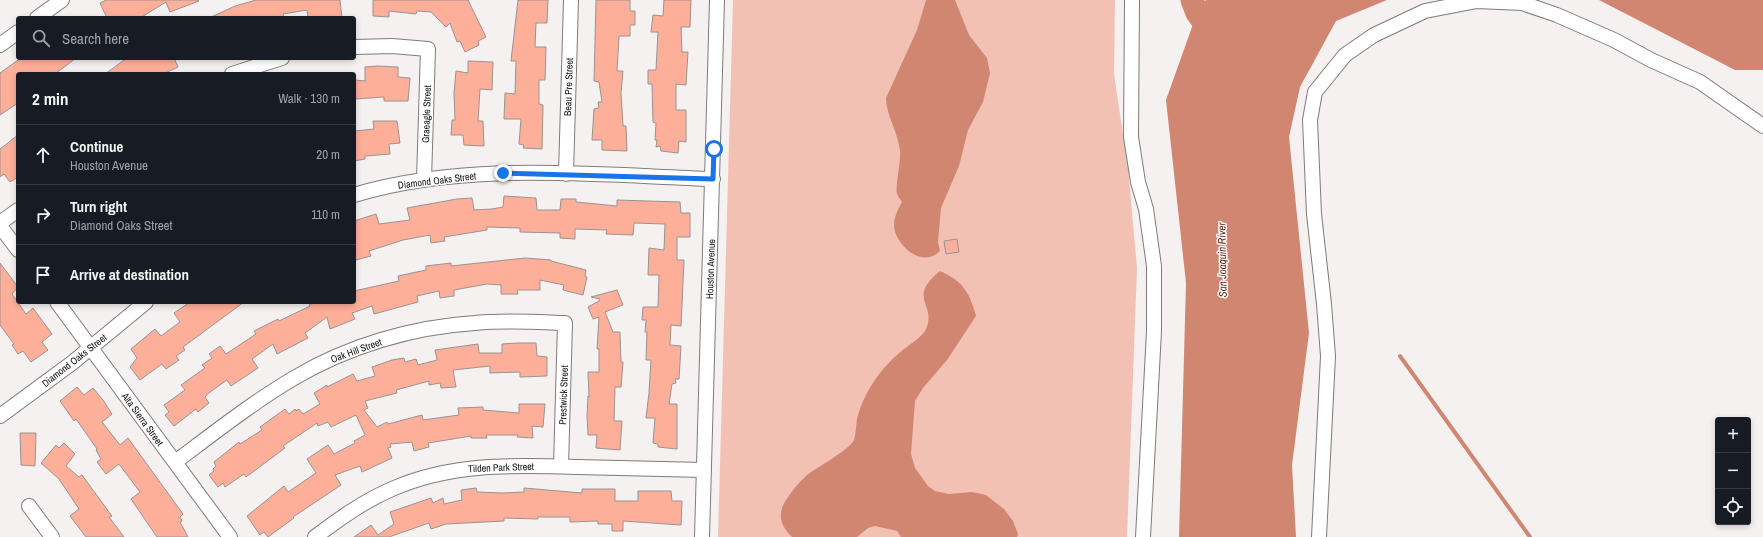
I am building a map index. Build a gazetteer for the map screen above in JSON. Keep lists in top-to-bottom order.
{
  "streets": {
    "street": [
      "Beau Pre Street",
      "Graeagle Street",
      "Diamond Oaks Street",
      "Houston Avenue",
      "Oak Hill Street",
      "Prestwick Street",
      "Alta Sierra Street",
      "Tilden Park Street"
    ]
  },
  "crossings": [
    ["Beau Pre Street", "Diamond Oaks Street"],
    ["Graeagle Street", "Diamond Oaks Street"],
    ["Diamond Oaks Street", "Houston Avenue"],
    ["Diamond Oaks Street", "Alta Sierra Street"],
    ["Houston Avenue", "Tilden Park Street"],
    ["Oak Hill Street", "Prestwick Street"],
    ["Oak Hill Street", "Alta Sierra Street"],
    ["Prestwick Street", "Tilden Park Street"]
  ],
  "water": ["San Joaquin River"],
  "page": {
    "search": "Search here",
    "heading": ["2 min", "Walk · 130 m"],
    "list": [
      ["Continue", "Houston Avenue", "20 m"],
      ["Turn right", "Diamond Oaks Street", "110 m"],
      "Arrive at destination"
    ],
    "map_buttons": ["+", "−"]
  }
}
